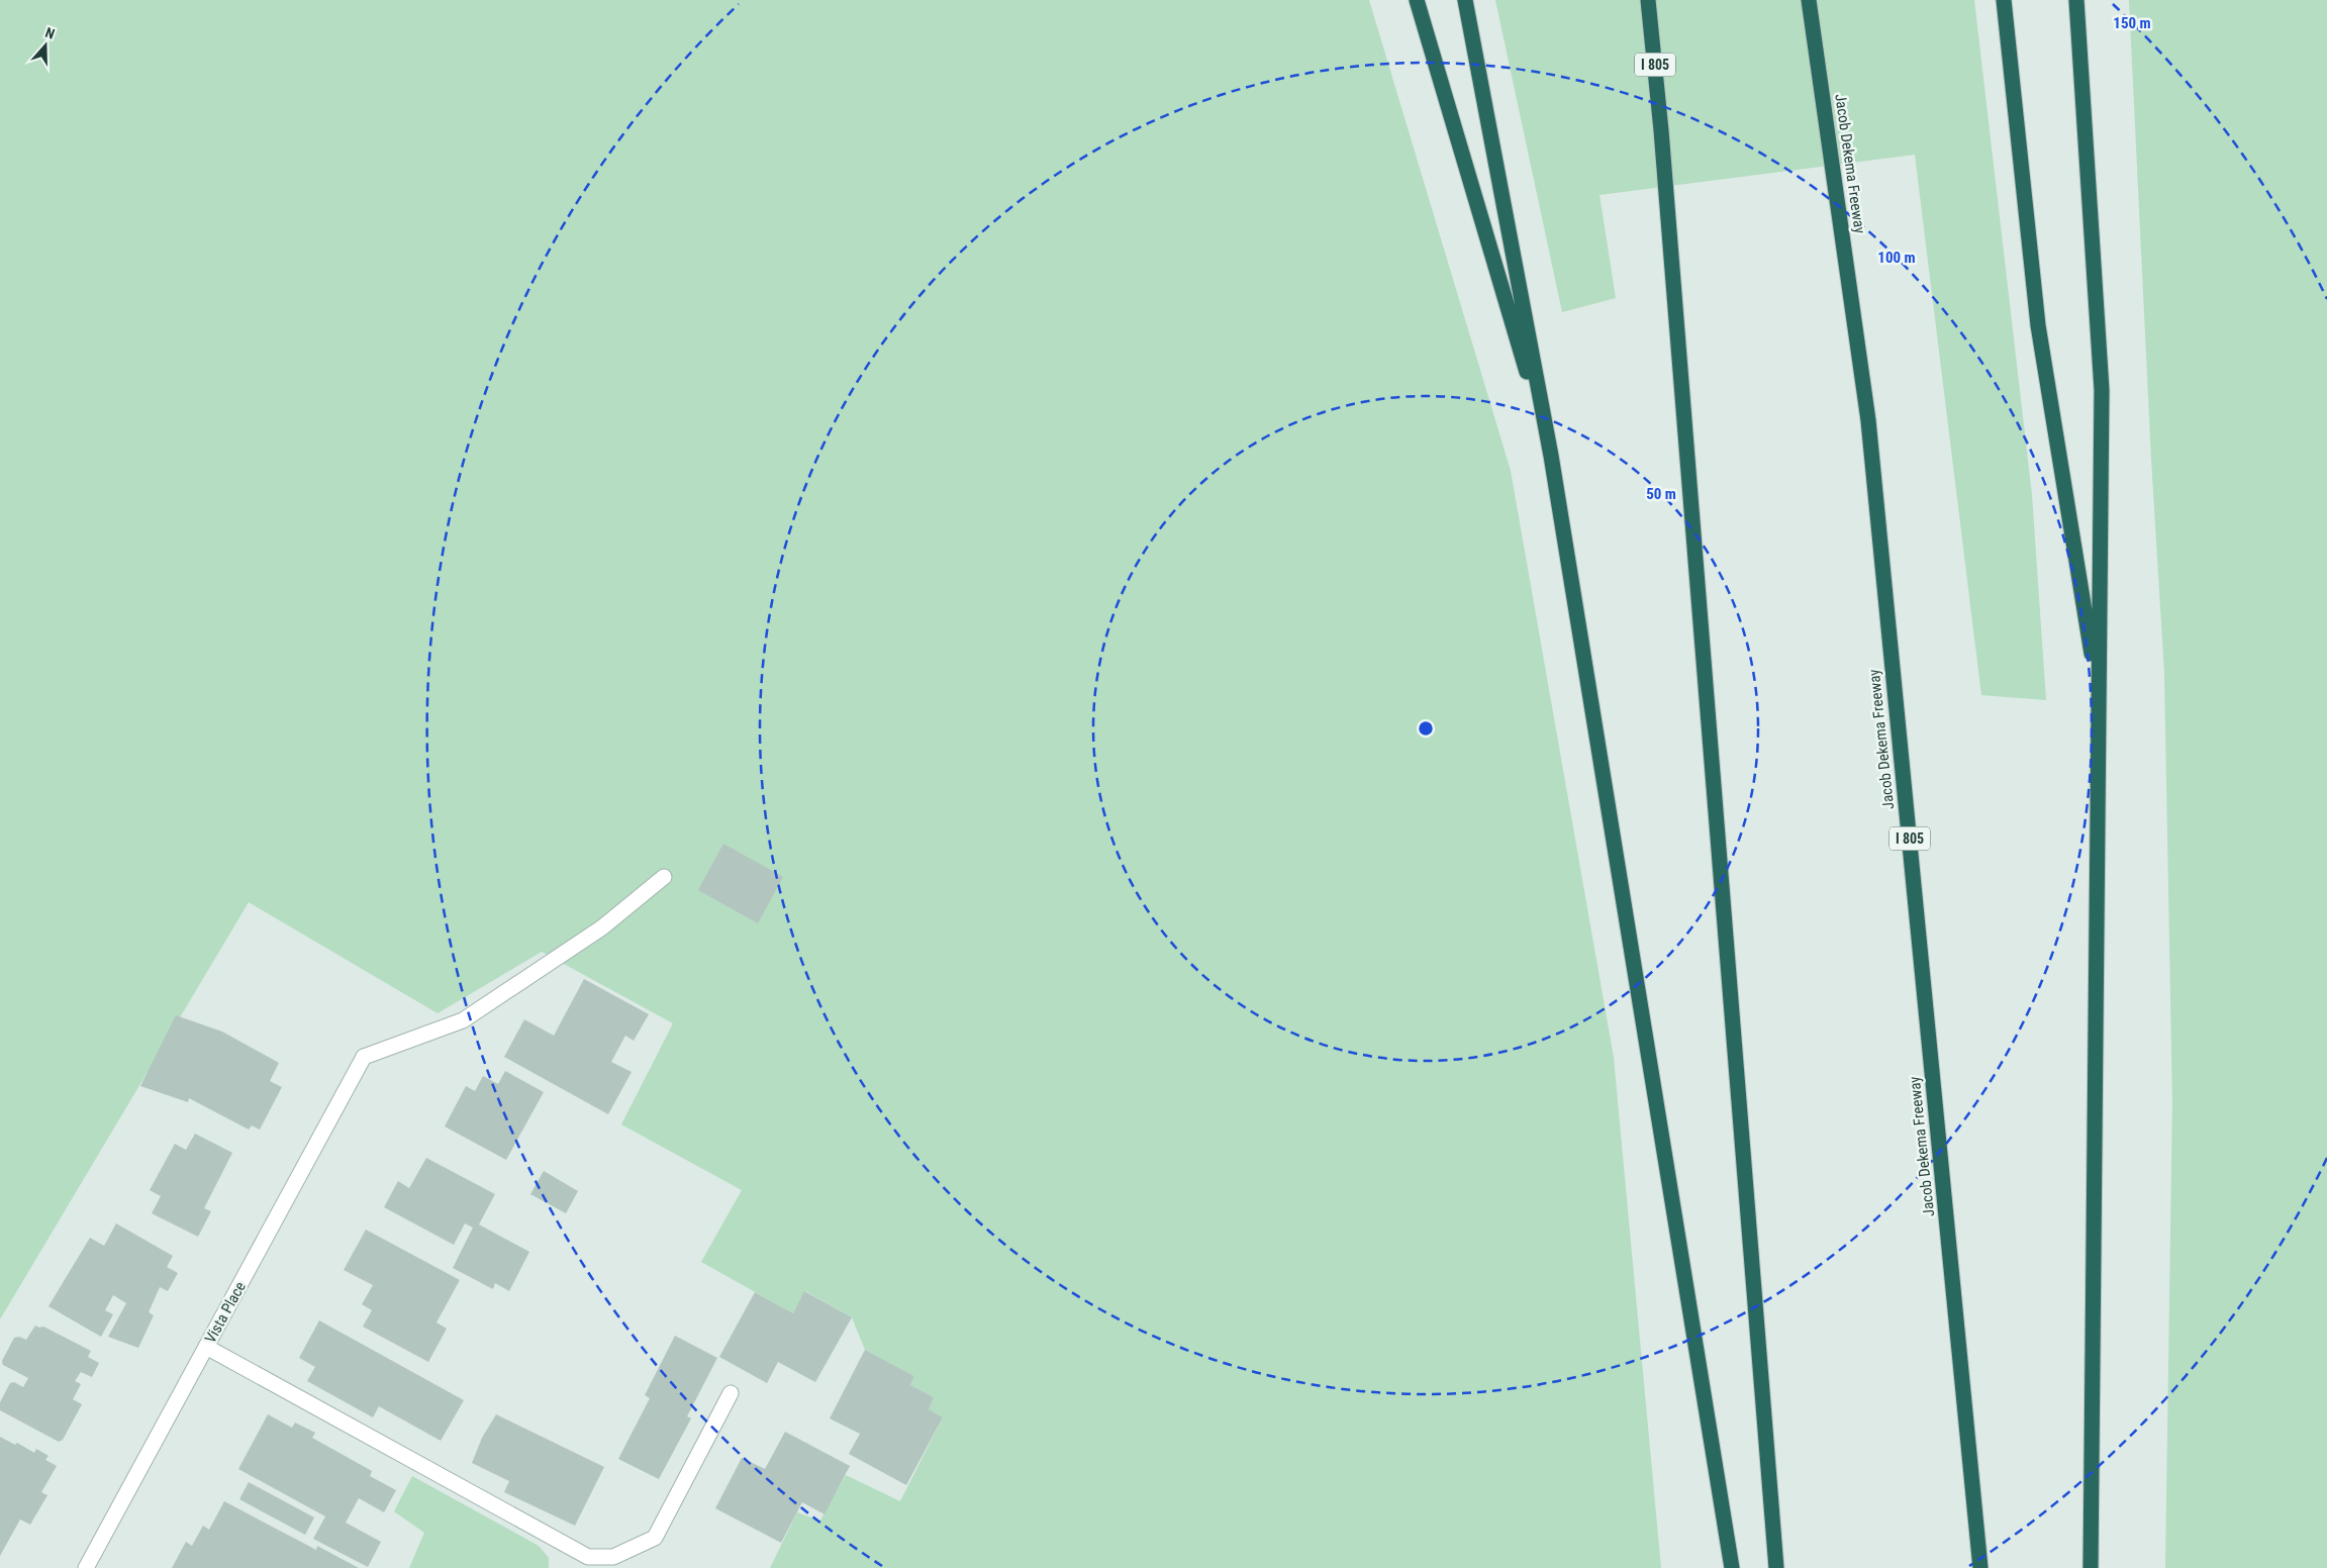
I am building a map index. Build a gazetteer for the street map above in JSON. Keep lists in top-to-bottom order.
{
  "streets": {
    "highway": ["I 805", "Jacob Dekema Freeway"],
    "street": ["Vista Place"]
  },
  "north": "top",
  "rings": ["150 m", "100 m", "50 m"]
}
